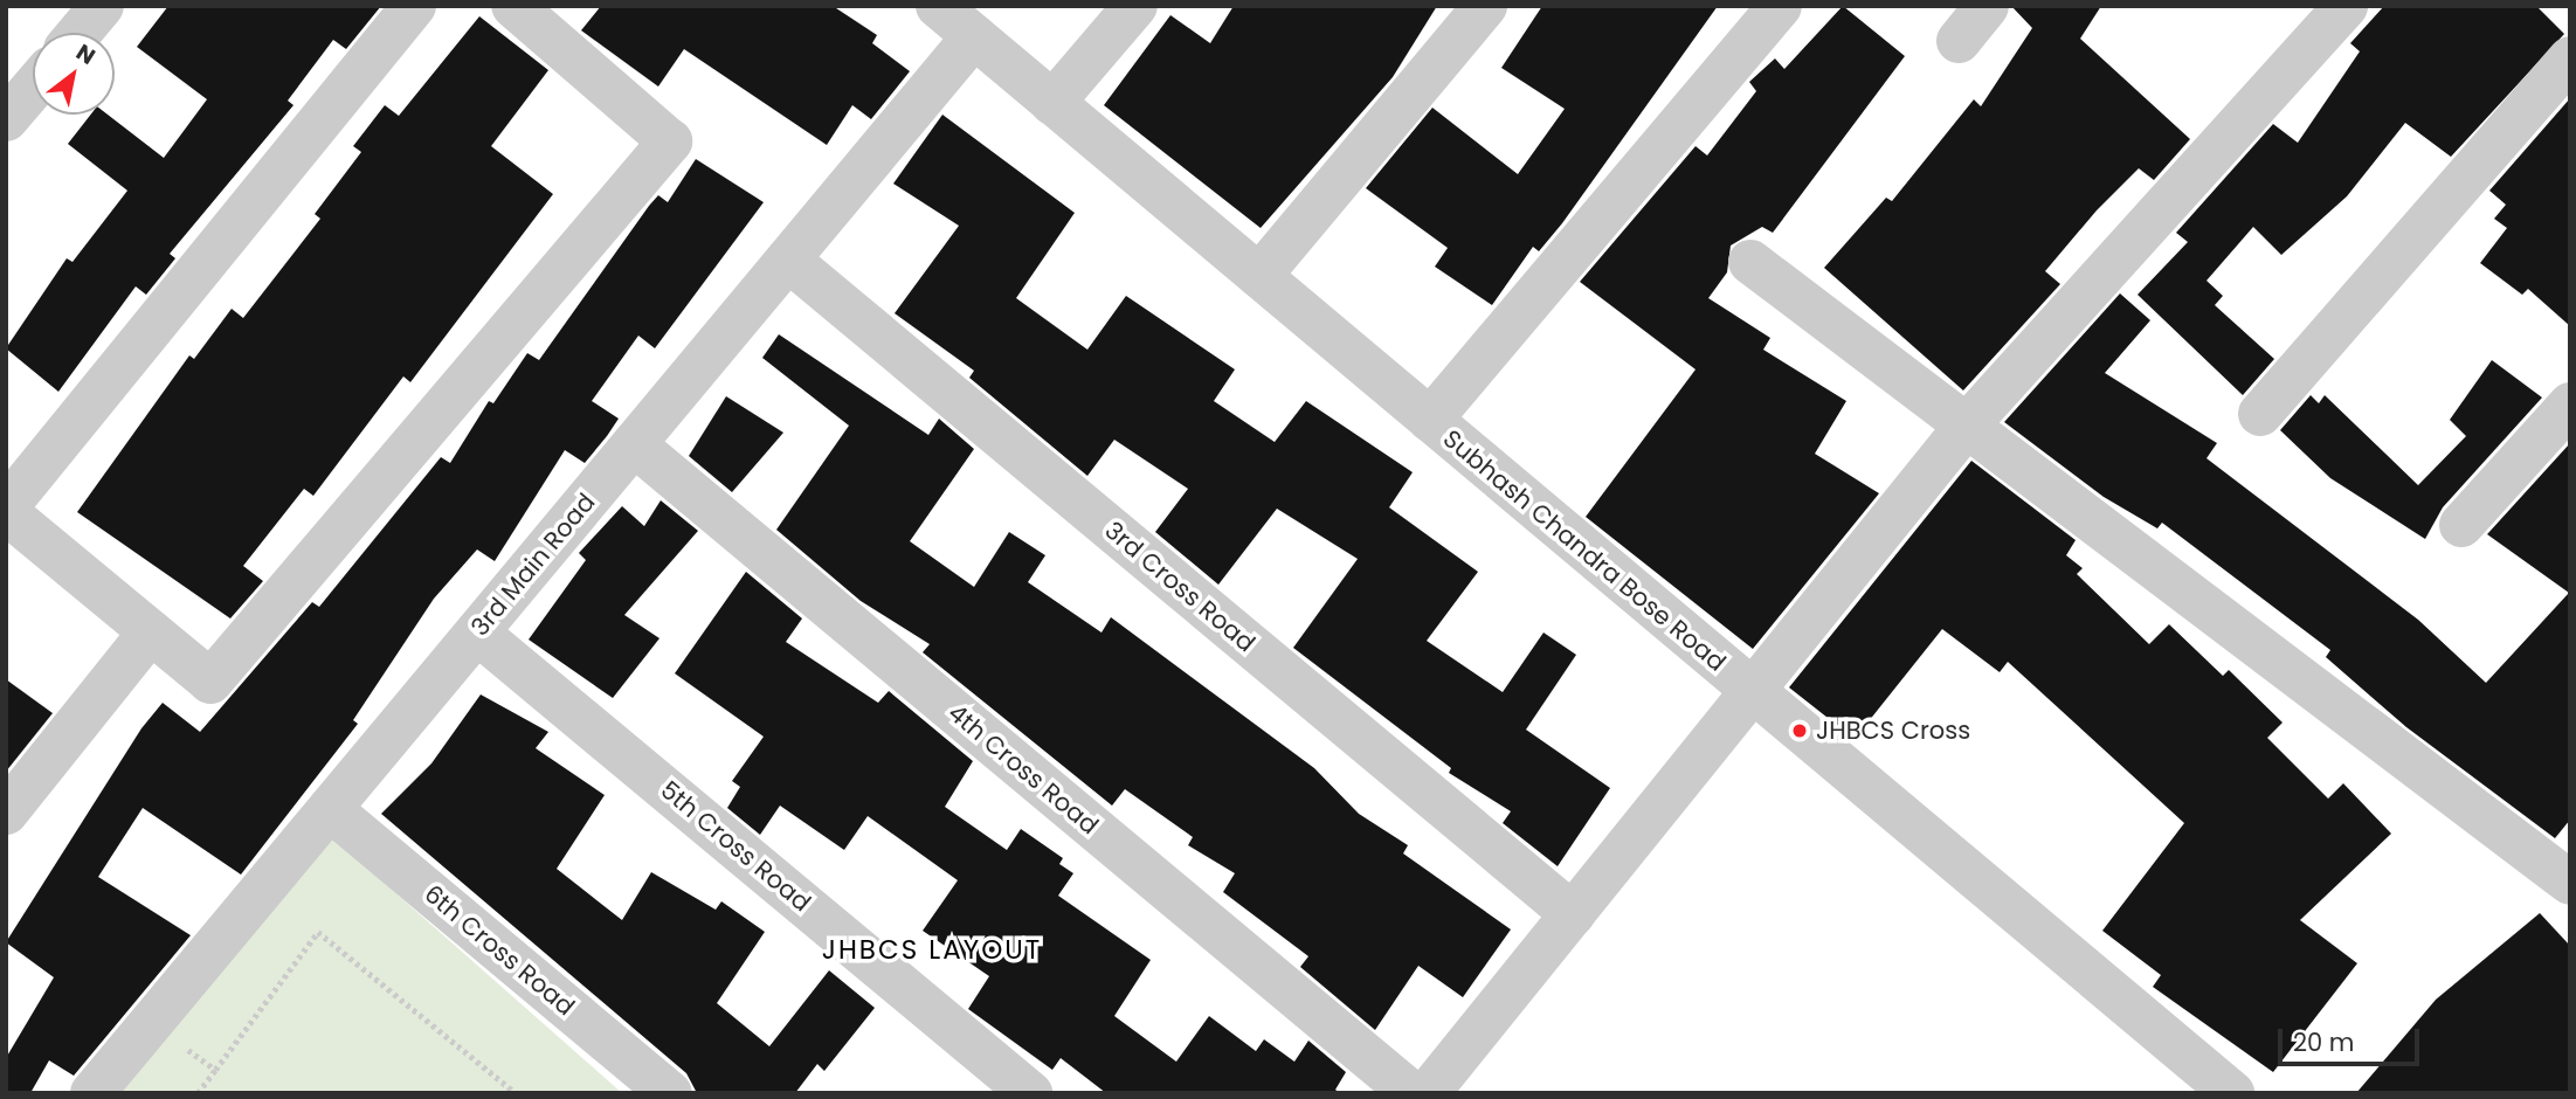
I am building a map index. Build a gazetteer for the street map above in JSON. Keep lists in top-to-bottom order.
{
  "streets": {
    "street": [
      "Subhash Chandra Bose Road",
      "3rd Main Road",
      "3rd Cross Road",
      "4th Cross Road",
      "5th Cross Road",
      "6th Cross Road"
    ]
  },
  "crossings": [
    ["Subhash Chandra Bose Road", "3rd Main Road"],
    ["3rd Main Road", "3rd Cross Road"],
    ["3rd Main Road", "4th Cross Road"],
    ["3rd Main Road", "5th Cross Road"],
    ["3rd Main Road", "6th Cross Road"]
  ],
  "districts": ["JHBCS LAYOUT"],
  "places": ["JHBCS Cross"],
  "scale_bar": "20 m",
  "north": "top right"
}
